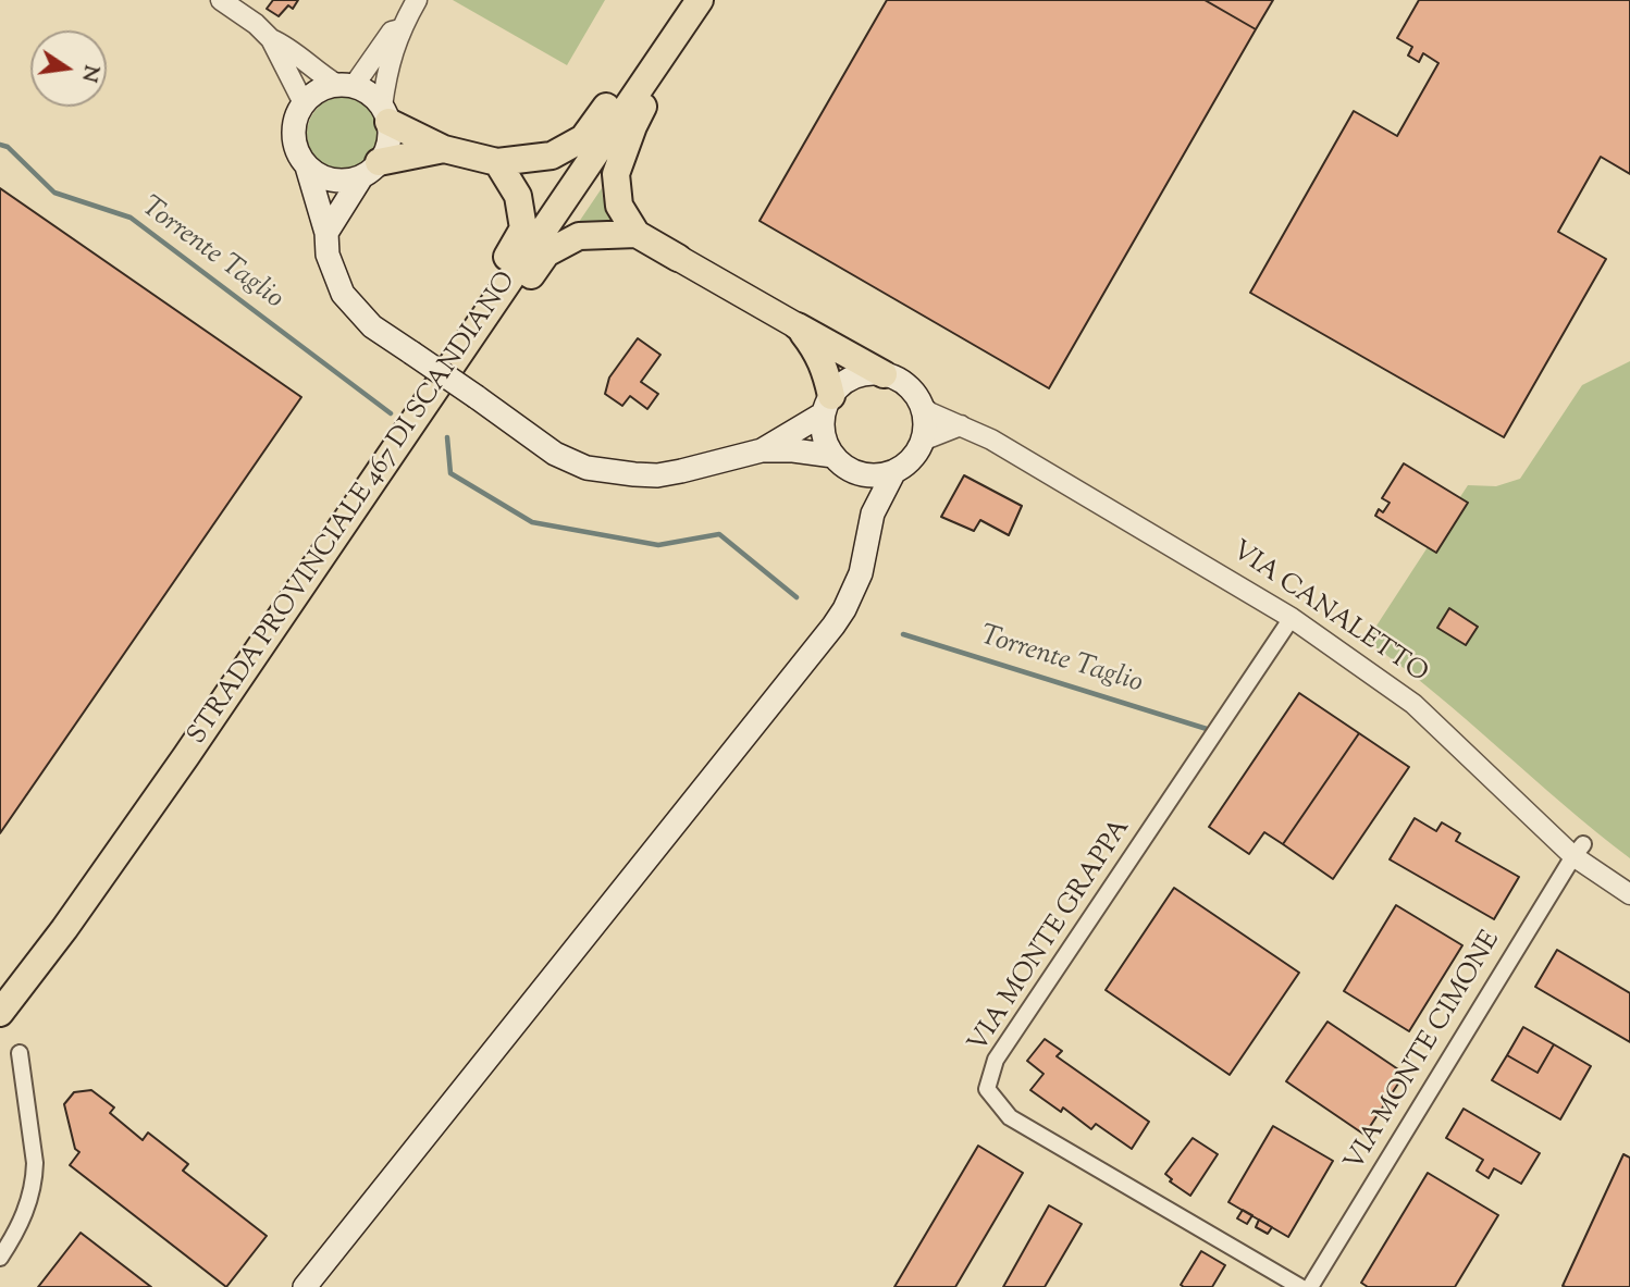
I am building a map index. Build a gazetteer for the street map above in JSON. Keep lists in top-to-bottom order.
{
  "streets": {
    "highway": ["STRADA PROVINCIALE 467 DI SCANDIANO"],
    "street": ["VIA CANALETTO", "VIA MONTE GRAPPA", "VIA MONTE CIMONE"]
  },
  "crossings": [
    ["VIA CANALETTO", "VIA MONTE GRAPPA"],
    ["VIA CANALETTO", "VIA MONTE CIMONE"]
  ],
  "water": ["Torrente Taglio"],
  "north": "right"
}
